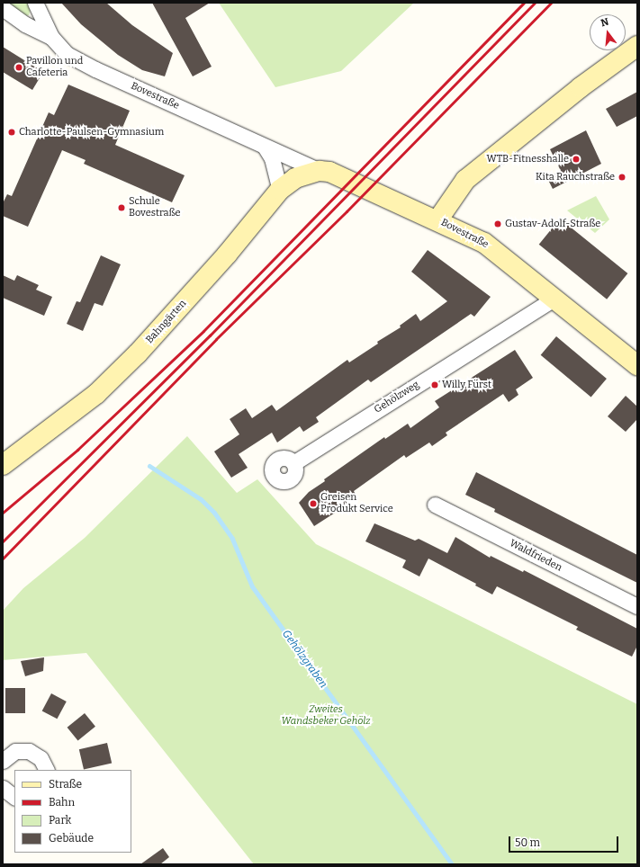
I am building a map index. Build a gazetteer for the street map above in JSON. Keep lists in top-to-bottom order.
{
  "streets": {
    "main road": ["Bovestraße", "Bahngärten"],
    "street": ["Gehölzweg", "Waldfrieden"]
  },
  "crossings": [
    ["Bovestraße", "Bahngärten"],
    ["Bovestraße", "Gehölzweg"]
  ],
  "water": ["Gehölzgraben"],
  "parks": ["Zweites Wandsbeker Gehölz"],
  "places": [
    "Pavillon und Cafeteria",
    "Charlotte-Paulsen-Gymnasium",
    "WTB-Fitnesshalle",
    "Kita Rauchstraße",
    "Schule Bovestraße",
    "Gustav-Adolf-Straße",
    "Willy Fürst",
    "Greisen Produkt Service"
  ],
  "legend": [
    "Straße",
    "Bahn",
    "Park",
    "Gebäude"
  ],
  "scale_bar": "50 m",
  "north": "top"
}
